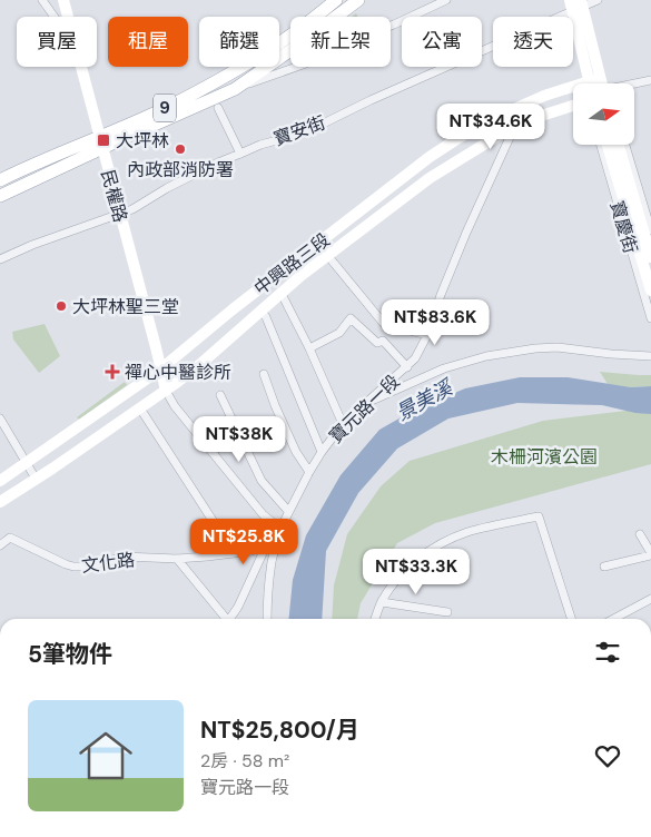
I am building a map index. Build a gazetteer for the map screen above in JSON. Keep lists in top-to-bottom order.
{
  "streets": {
    "main road": ["9"],
    "street": [
      "寶安街",
      "民權路",
      "寶慶街",
      "中興路三段",
      "寶元路一段",
      "文化路"
    ]
  },
  "crossings": [
    ["9", "民權路"],
    ["寶安街", "民權路"],
    ["民權路", "中興路三段"],
    ["中興路三段", "寶元路一段"]
  ],
  "water": ["景美溪"],
  "parks": ["木柵河濱公園"],
  "places": {
    "transit": ["大坪林"],
    "other": ["內政部消防署", "大坪林聖三堂"],
    "health": ["禪心中醫診所"]
  },
  "north": "right",
  "page": {
    "chip": [
      "買屋",
      "租屋",
      "篩選",
      "新上架",
      "公寓",
      "透天"
    ],
    "price": [
      "NT$34.6K",
      "NT$83.6K",
      "NT$38K",
      "NT$25.8K",
      "NT$33.3K"
    ],
    "heading": "5筆物件",
    "list": [
      {
        "name": "NT$25,800/月",
        "note": "2房 · 58 m² · 寶元路一段"
      }
    ]
  }
}
